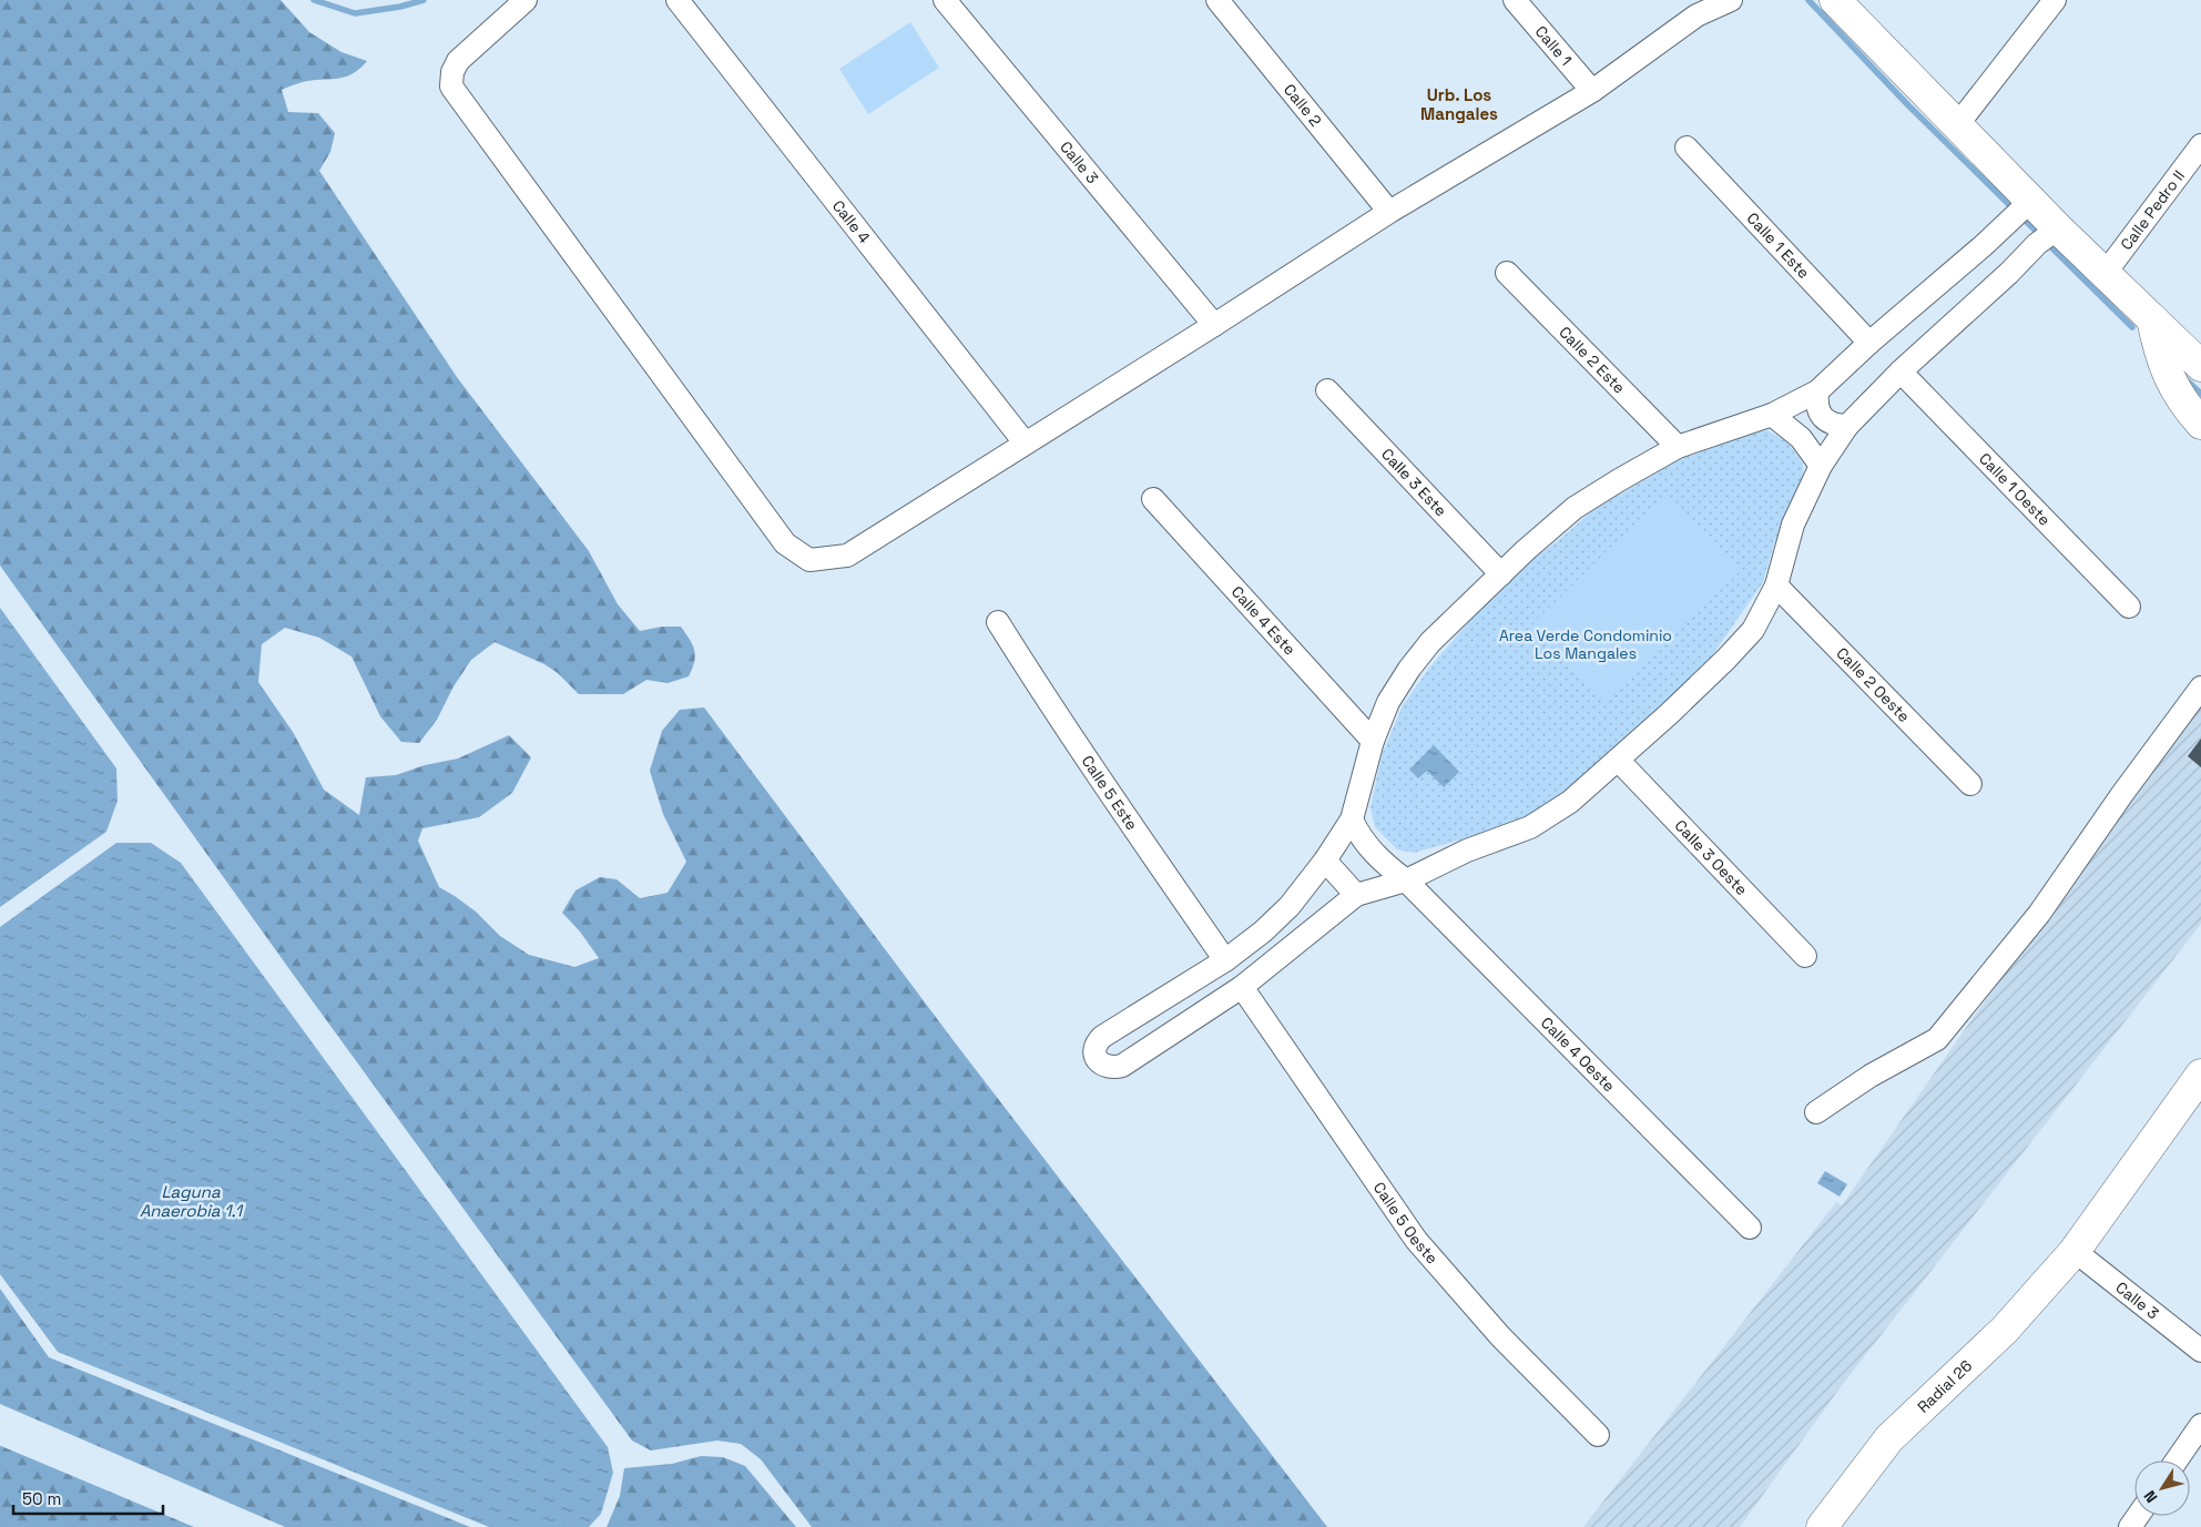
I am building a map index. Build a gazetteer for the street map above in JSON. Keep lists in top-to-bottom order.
{
  "streets": {
    "street": [
      "Calle 1",
      "Calle 2",
      "Calle 3",
      "Calle Pedro II",
      "Calle 4",
      "Calle 1 Este",
      "Calle 2 Este",
      "Calle 3 Este",
      "Calle 1 Oeste",
      "Calle 4 Este",
      "Calle 2 Oeste",
      "Calle 5 Este",
      "Calle 3 Oeste",
      "Calle 4 Oeste",
      "Calle 5 Oeste",
      "Radial 26"
    ]
  },
  "crossings": [
    ["Calle 3", "Radial 26"]
  ],
  "districts": ["Urb. Los Mangales"],
  "water": ["Laguna Anaerobia 1.1"],
  "parks": ["Area Verde Condominio Los Mangales"],
  "scale_bar": "50 m",
  "north": "bottom left"
}
